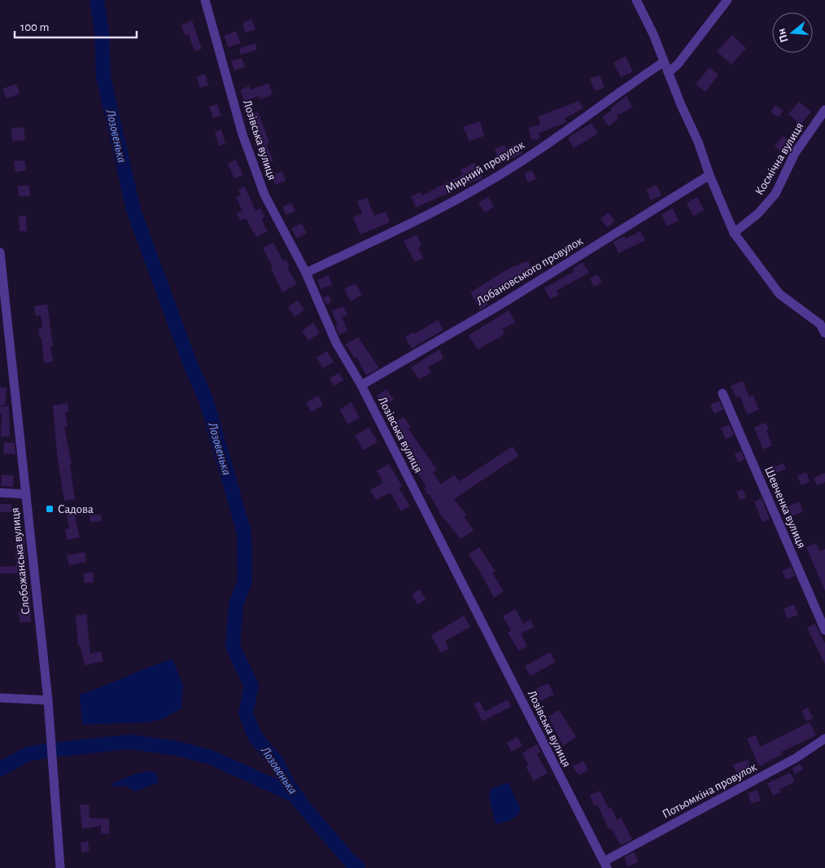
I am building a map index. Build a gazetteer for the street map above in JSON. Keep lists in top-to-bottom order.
{
  "streets": {
    "street": [
      "Лозівська вулиця",
      "Космічна вулиця",
      "Мирний провулок",
      "Лобановського провулок",
      "Шевченка вулиця",
      "Слобожанська вулиця",
      "Потьомкіна провулок"
    ]
  },
  "crossings": [
    ["Лозівська вулиця", "Мирний провулок"],
    ["Лозівська вулиця", "Лобановського провулок"],
    ["Лозівська вулиця", "Потьомкіна провулок"]
  ],
  "water": ["Лозовенька"],
  "places": {
    "transit": ["Садова"]
  },
  "scale_bar": "100 m",
  "north": "left"
}
